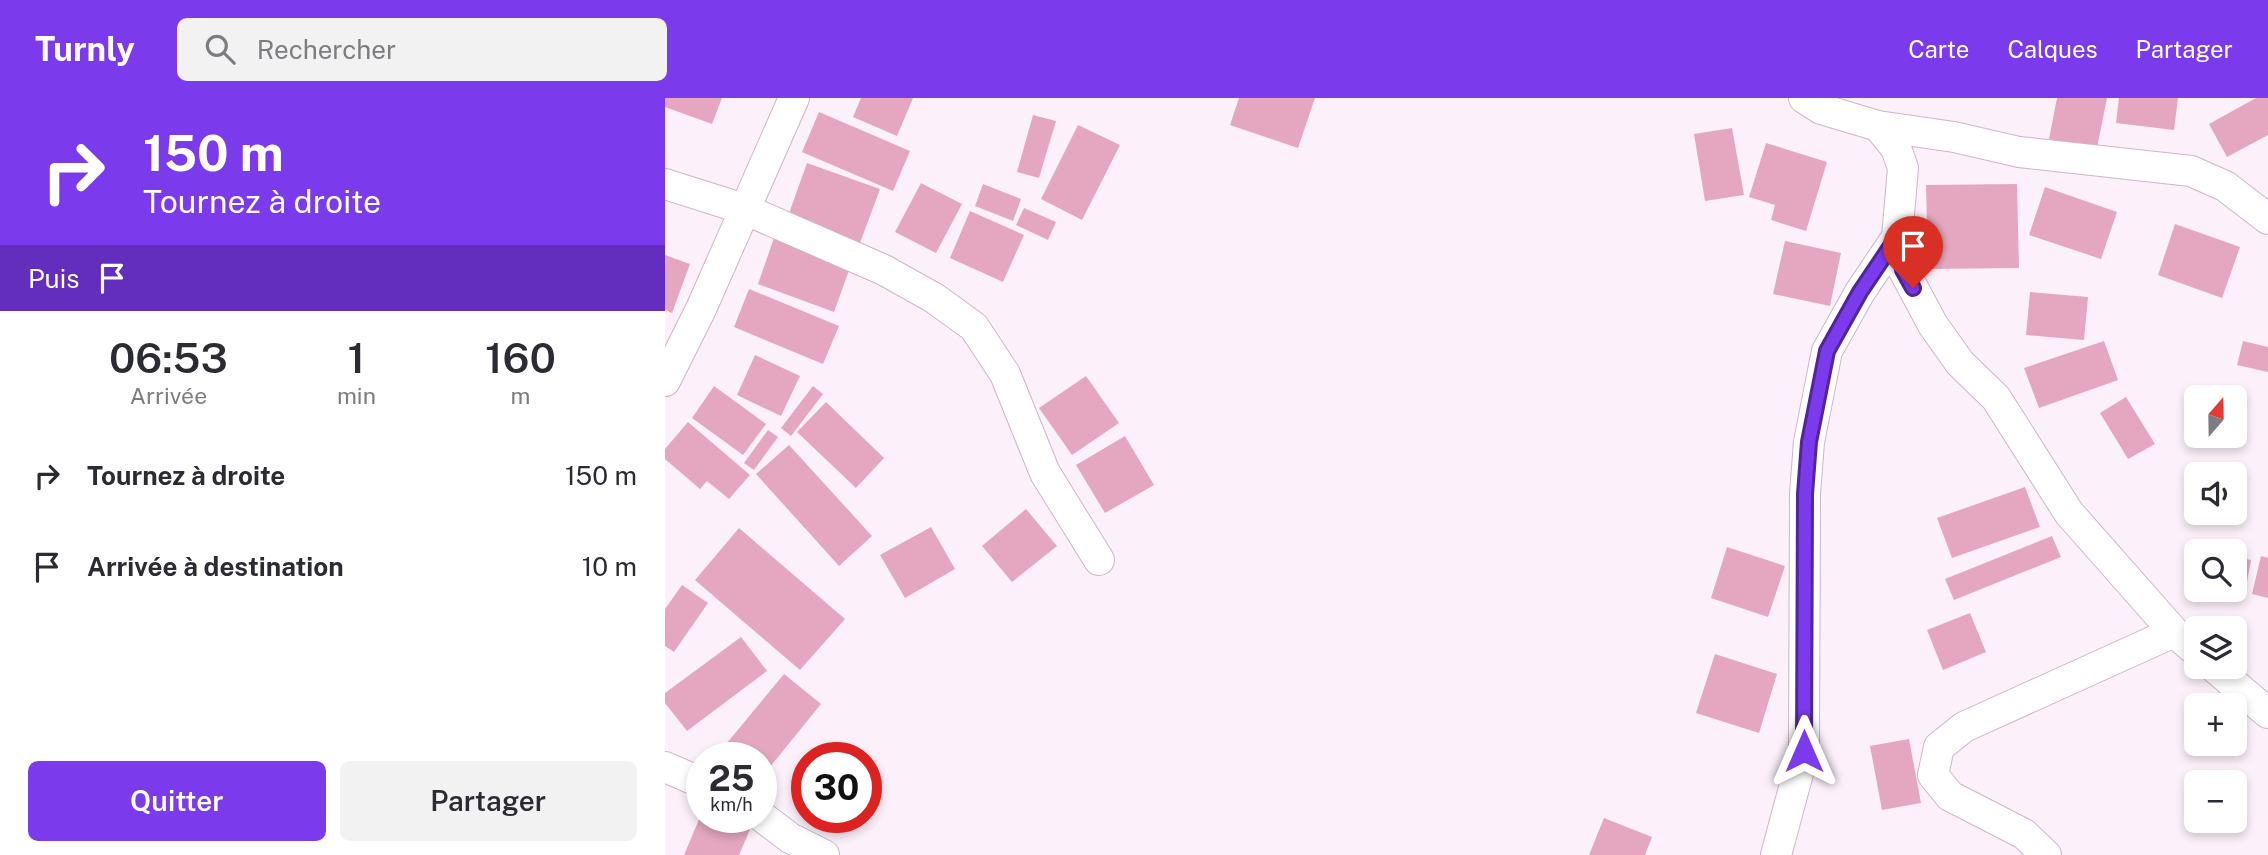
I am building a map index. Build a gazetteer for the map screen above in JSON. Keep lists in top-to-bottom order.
{
  "north": "top",
  "page": {
    "header": "Turnly",
    "search": "Rechercher",
    "nav": ["Carte", "Calques", "Partager"],
    "turn": ["150 m", "Tournez à droite"],
    "then": "Puis",
    "eta": [
      "06:53",
      "Arrivée",
      "1",
      "min",
      "160",
      "m"
    ],
    "map_buttons": ["+", "−"],
    "list": [
      {
        "name": "Tournez à droite",
        "value": "150 m"
      },
      {
        "name": "Arrivée à destination",
        "value": "10 m"
      }
    ],
    "speed": "25 km/h",
    "limit": "30",
    "buttons": ["Quitter", "Partager"]
  }
}
